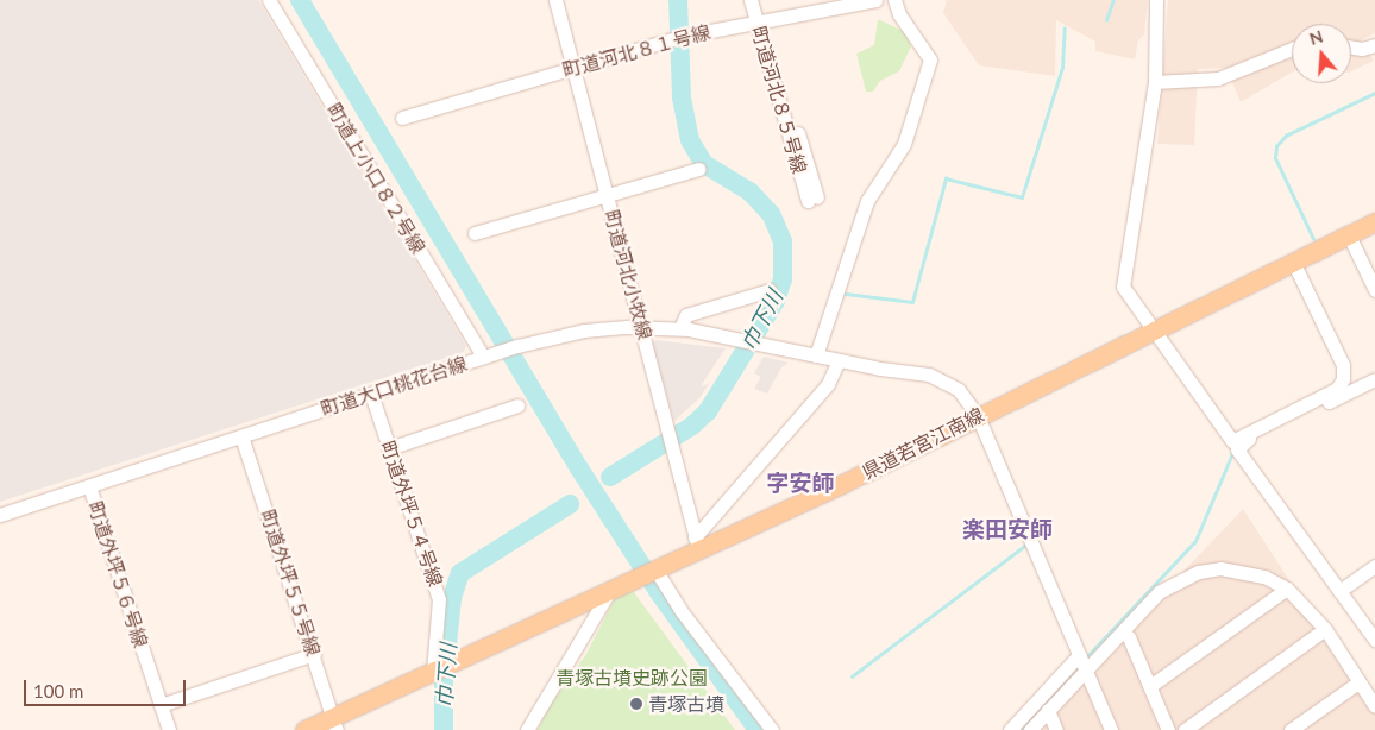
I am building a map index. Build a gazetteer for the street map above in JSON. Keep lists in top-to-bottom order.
{
  "streets": {
    "main road": ["県道若宮江南線"],
    "street": [
      "町道河北８１号線",
      "町道河北８５号線",
      "町道上小口８２号線",
      "町道河北小牧線",
      "町道大口桃花台線",
      "町道外坪５４号線",
      "町道外坪５６号線",
      "町道外坪５５号線"
    ]
  },
  "crossings": [
    ["町道河北８１号線", "町道河北８５号線"],
    ["町道河北８１号線", "町道河北小牧線"],
    ["町道上小口８２号線", "町道大口桃花台線"],
    ["町道河北小牧線", "町道大口桃花台線"],
    ["町道河北小牧線", "県道若宮江南線"],
    ["町道大口桃花台線", "県道若宮江南線"],
    ["町道大口桃花台線", "町道外坪５４号線"],
    ["町道大口桃花台線", "町道外坪５６号線"],
    ["町道大口桃花台線", "町道外坪５５号線"],
    ["県道若宮江南線", "町道外坪５４号線"],
    ["県道若宮江南線", "町道外坪５５号線"]
  ],
  "districts": ["字安師", "楽田安師"],
  "water": ["巾下川"],
  "parks": ["青塚古墳史跡公園"],
  "places": ["青塚古墳"],
  "scale_bar": "100 m",
  "north": "top"
}
